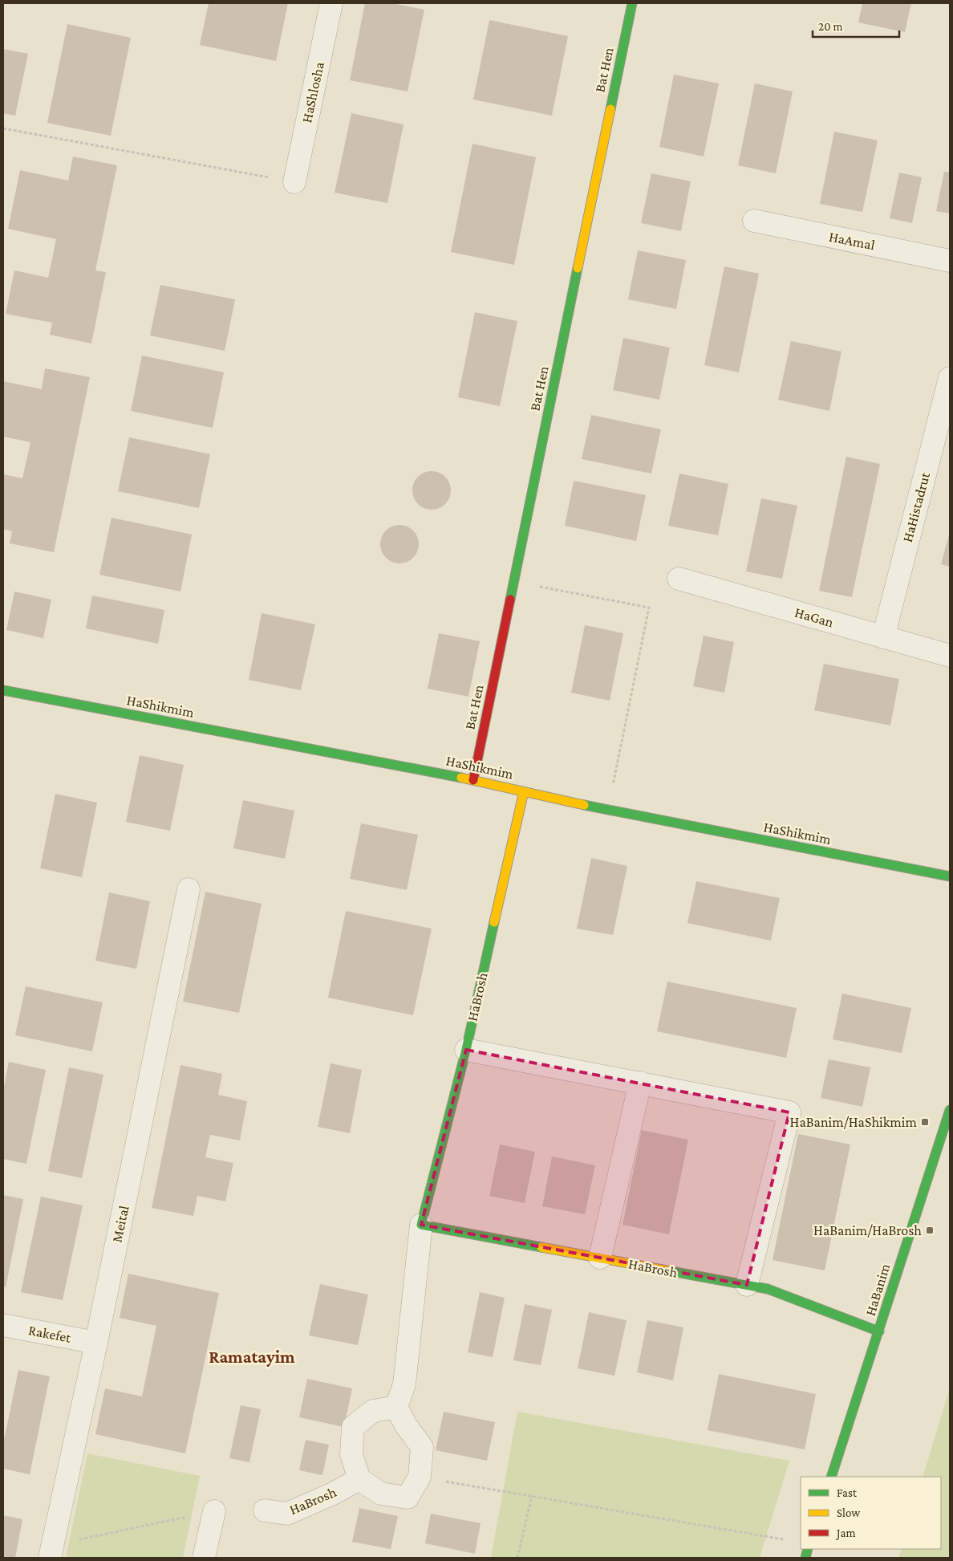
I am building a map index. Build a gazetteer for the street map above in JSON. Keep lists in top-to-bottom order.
{
  "streets": {
    "street": [
      "Bat Hen",
      "HaShlosha",
      "HaAmal",
      "HaHistadrut",
      "HaGan",
      "HaShikmim",
      "HaBrosh",
      "Meital",
      "HaBanim",
      "Rakefet"
    ]
  },
  "crossings": [
    ["Bat Hen", "HaShikmim"],
    ["HaHistadrut", "HaGan"],
    ["HaShikmim", "HaBrosh"],
    ["HaBrosh", "HaBanim"],
    ["Meital", "Rakefet"]
  ],
  "districts": ["Ramatayim"],
  "places": {
    "transit": ["HaBanim/HaShikmim", "HaBanim/HaBrosh"]
  },
  "legend": ["Fast", "Slow", "Jam"],
  "scale_bar": "20 m"
}
